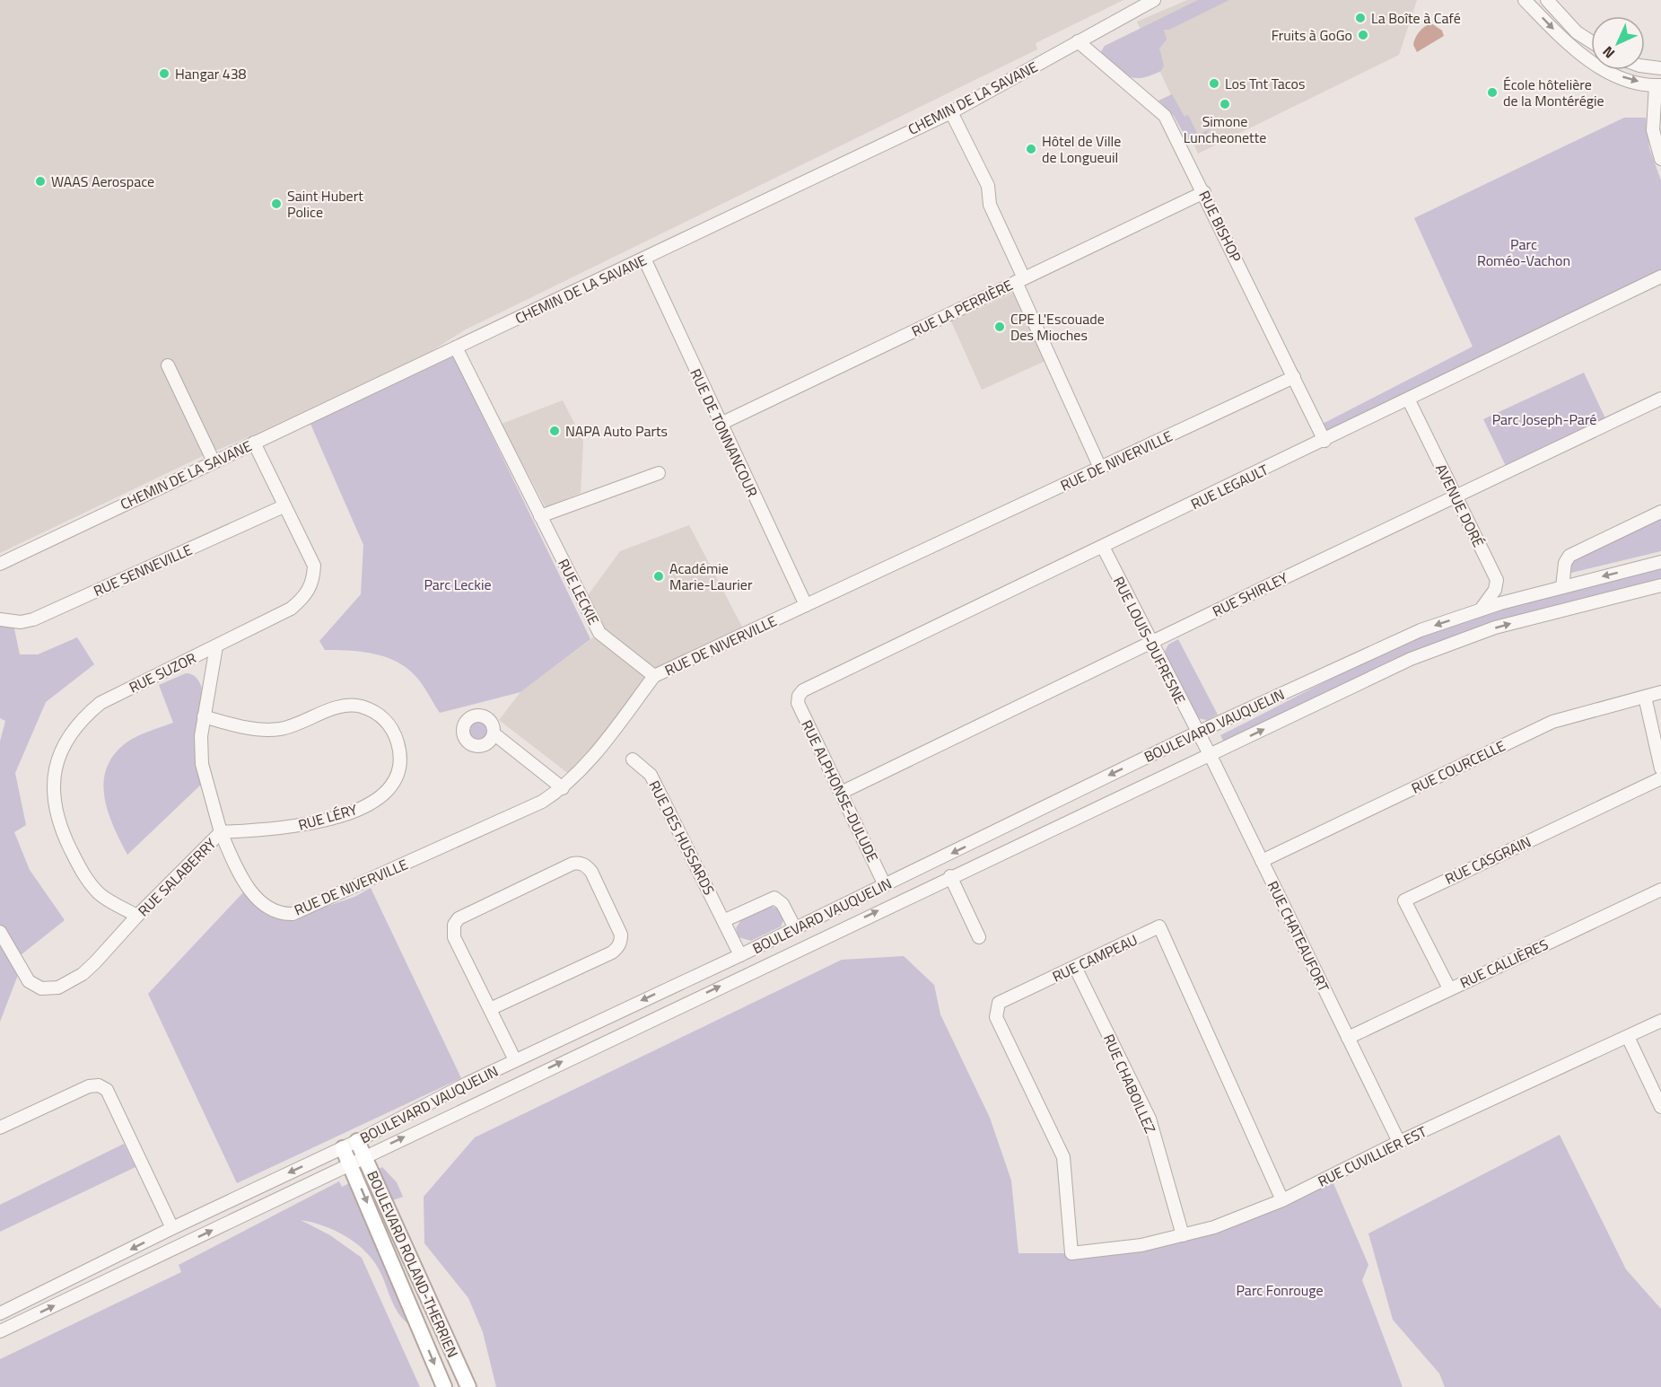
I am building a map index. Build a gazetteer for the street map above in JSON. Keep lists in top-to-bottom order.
{
  "streets": {
    "main road": ["BOULEVARD ROLAND-THERRIEN"],
    "street": [
      "CHEMIN DE LA SAVANE",
      "RUE BISHOP",
      "RUE LA PERRIÈRE",
      "RUE DE TONNANCOUR",
      "RUE DE NIVERVILLE",
      "RUE LEGAULT",
      "AVENUE DORÉ",
      "RUE SENNEVILLE",
      "RUE LECKIE",
      "RUE SHIRLEY",
      "RUE LOUIS-DUFRESNE",
      "RUE SUZOR",
      "BOULEVARD VAUQUELIN",
      "RUE COURCELLE",
      "RUE ALPHONSE-DULUDE",
      "RUE LÉRY",
      "RUE DES HUSSARDS",
      "RUE CASGRAIN",
      "RUE SALABERRY",
      "RUE CHATEAUFORT",
      "RUE CAMPEAU",
      "RUE CALLIÈRES",
      "RUE CHABOILLEZ",
      "RUE CUVILLIER EST"
    ]
  },
  "crossings": [
    ["CHEMIN DE LA SAVANE", "RUE BISHOP"],
    ["CHEMIN DE LA SAVANE", "RUE DE TONNANCOUR"],
    ["CHEMIN DE LA SAVANE", "RUE LECKIE"],
    ["CHEMIN DE LA SAVANE", "RUE SUZOR"],
    ["RUE BISHOP", "RUE LA PERRIÈRE"],
    ["RUE BISHOP", "RUE DE NIVERVILLE"],
    ["RUE BISHOP", "RUE LEGAULT"],
    ["RUE LA PERRIÈRE", "RUE DE TONNANCOUR"],
    ["RUE DE TONNANCOUR", "RUE DE NIVERVILLE"],
    ["RUE DE NIVERVILLE", "RUE LECKIE"],
    ["RUE DE NIVERVILLE", "RUE LÉRY"],
    ["RUE DE NIVERVILLE", "RUE SALABERRY"],
    ["RUE LEGAULT", "AVENUE DORÉ"],
    ["RUE LEGAULT", "RUE LOUIS-DUFRESNE"],
    ["RUE LEGAULT", "RUE ALPHONSE-DULUDE"],
    ["AVENUE DORÉ", "RUE SHIRLEY"],
    ["AVENUE DORÉ", "BOULEVARD VAUQUELIN"],
    ["RUE SENNEVILLE", "RUE SUZOR"],
    ["RUE SHIRLEY", "RUE LOUIS-DUFRESNE"],
    ["RUE SHIRLEY", "RUE ALPHONSE-DULUDE"],
    ["RUE LOUIS-DUFRESNE", "BOULEVARD VAUQUELIN"],
    ["RUE LOUIS-DUFRESNE", "RUE CHATEAUFORT"],
    ["RUE SUZOR", "RUE SALABERRY"],
    ["BOULEVARD VAUQUELIN", "RUE ALPHONSE-DULUDE"],
    ["BOULEVARD VAUQUELIN", "RUE DES HUSSARDS"],
    ["BOULEVARD VAUQUELIN", "RUE CHATEAUFORT"],
    ["BOULEVARD VAUQUELIN", "BOULEVARD ROLAND-THERRIEN"],
    ["RUE COURCELLE", "RUE CHATEAUFORT"],
    ["RUE LÉRY", "RUE SALABERRY"],
    ["RUE CASGRAIN", "RUE CALLIÈRES"],
    ["RUE CHATEAUFORT", "RUE CALLIÈRES"],
    ["RUE CHATEAUFORT", "RUE CUVILLIER EST"],
    ["RUE CAMPEAU", "RUE CHABOILLEZ"],
    ["RUE CAMPEAU", "RUE CUVILLIER EST"],
    ["RUE CHABOILLEZ", "RUE CUVILLIER EST"]
  ],
  "parks": [
    "Parc Roméo-Vachon",
    "Parc Joseph-Paré",
    "Parc Leckie",
    "Parc Fonrouge"
  ],
  "places": [
    "La Boîte à Café",
    "Fruits à GoGo",
    "Hangar 438",
    "Los Tnt Tacos",
    "École hôtelière de la Montérégie",
    "Simone Luncheonette",
    "Hôtel de Ville de Longueuil",
    "WAAS Aerospace",
    "Saint Hubert Police",
    "CPE L'Escouade Des Mioches",
    "NAPA Auto Parts",
    "Académie Marie-Laurier"
  ],
  "north": "bottom left"
}
